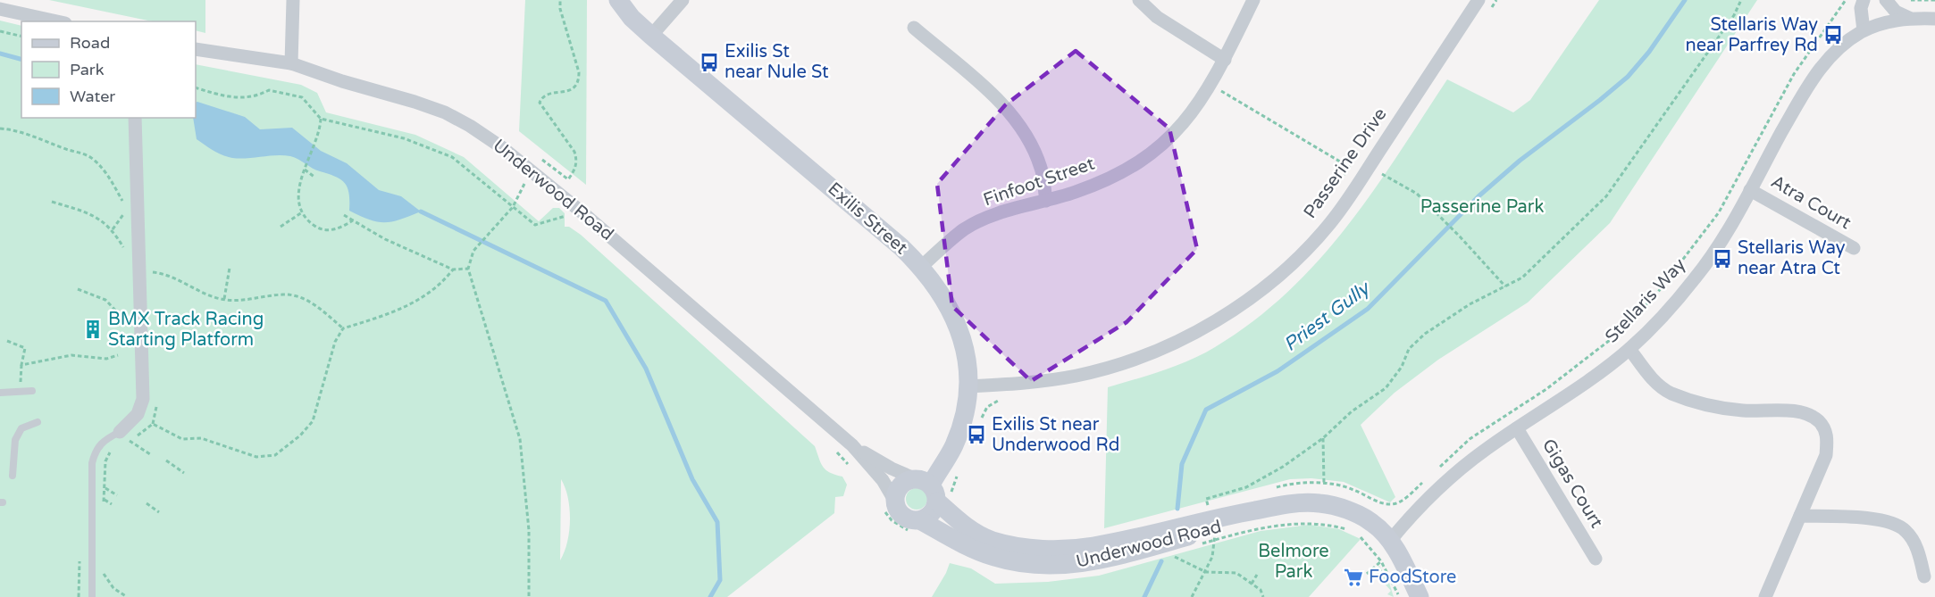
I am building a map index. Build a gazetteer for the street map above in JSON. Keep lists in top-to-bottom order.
{
  "streets": {
    "street": [
      "Passerine Drive",
      "Finfoot Street",
      "Underwood Road",
      "Atra Court",
      "Exilis Street",
      "Stellaris Way",
      "Gigas Court"
    ]
  },
  "crossings": [
    ["Passerine Drive", "Exilis Street"],
    ["Finfoot Street", "Exilis Street"],
    ["Underwood Road", "Exilis Street"],
    ["Underwood Road", "Stellaris Way"],
    ["Atra Court", "Stellaris Way"],
    ["Stellaris Way", "Gigas Court"]
  ],
  "water": ["Priest Gully"],
  "parks": ["Passerine Park", "Belmore Park"],
  "places": {
    "bus stop": [
      "Stellaris Way near Parfrey Rd",
      "Exilis St near Nule St",
      "Stellaris Way near Atra Ct",
      "Exilis St near Underwood Rd"
    ],
    "building": ["BMX Track Racing Starting Platform"],
    "supermarket": ["FoodStore"]
  },
  "legend": ["Road", "Park", "Water"]
}
